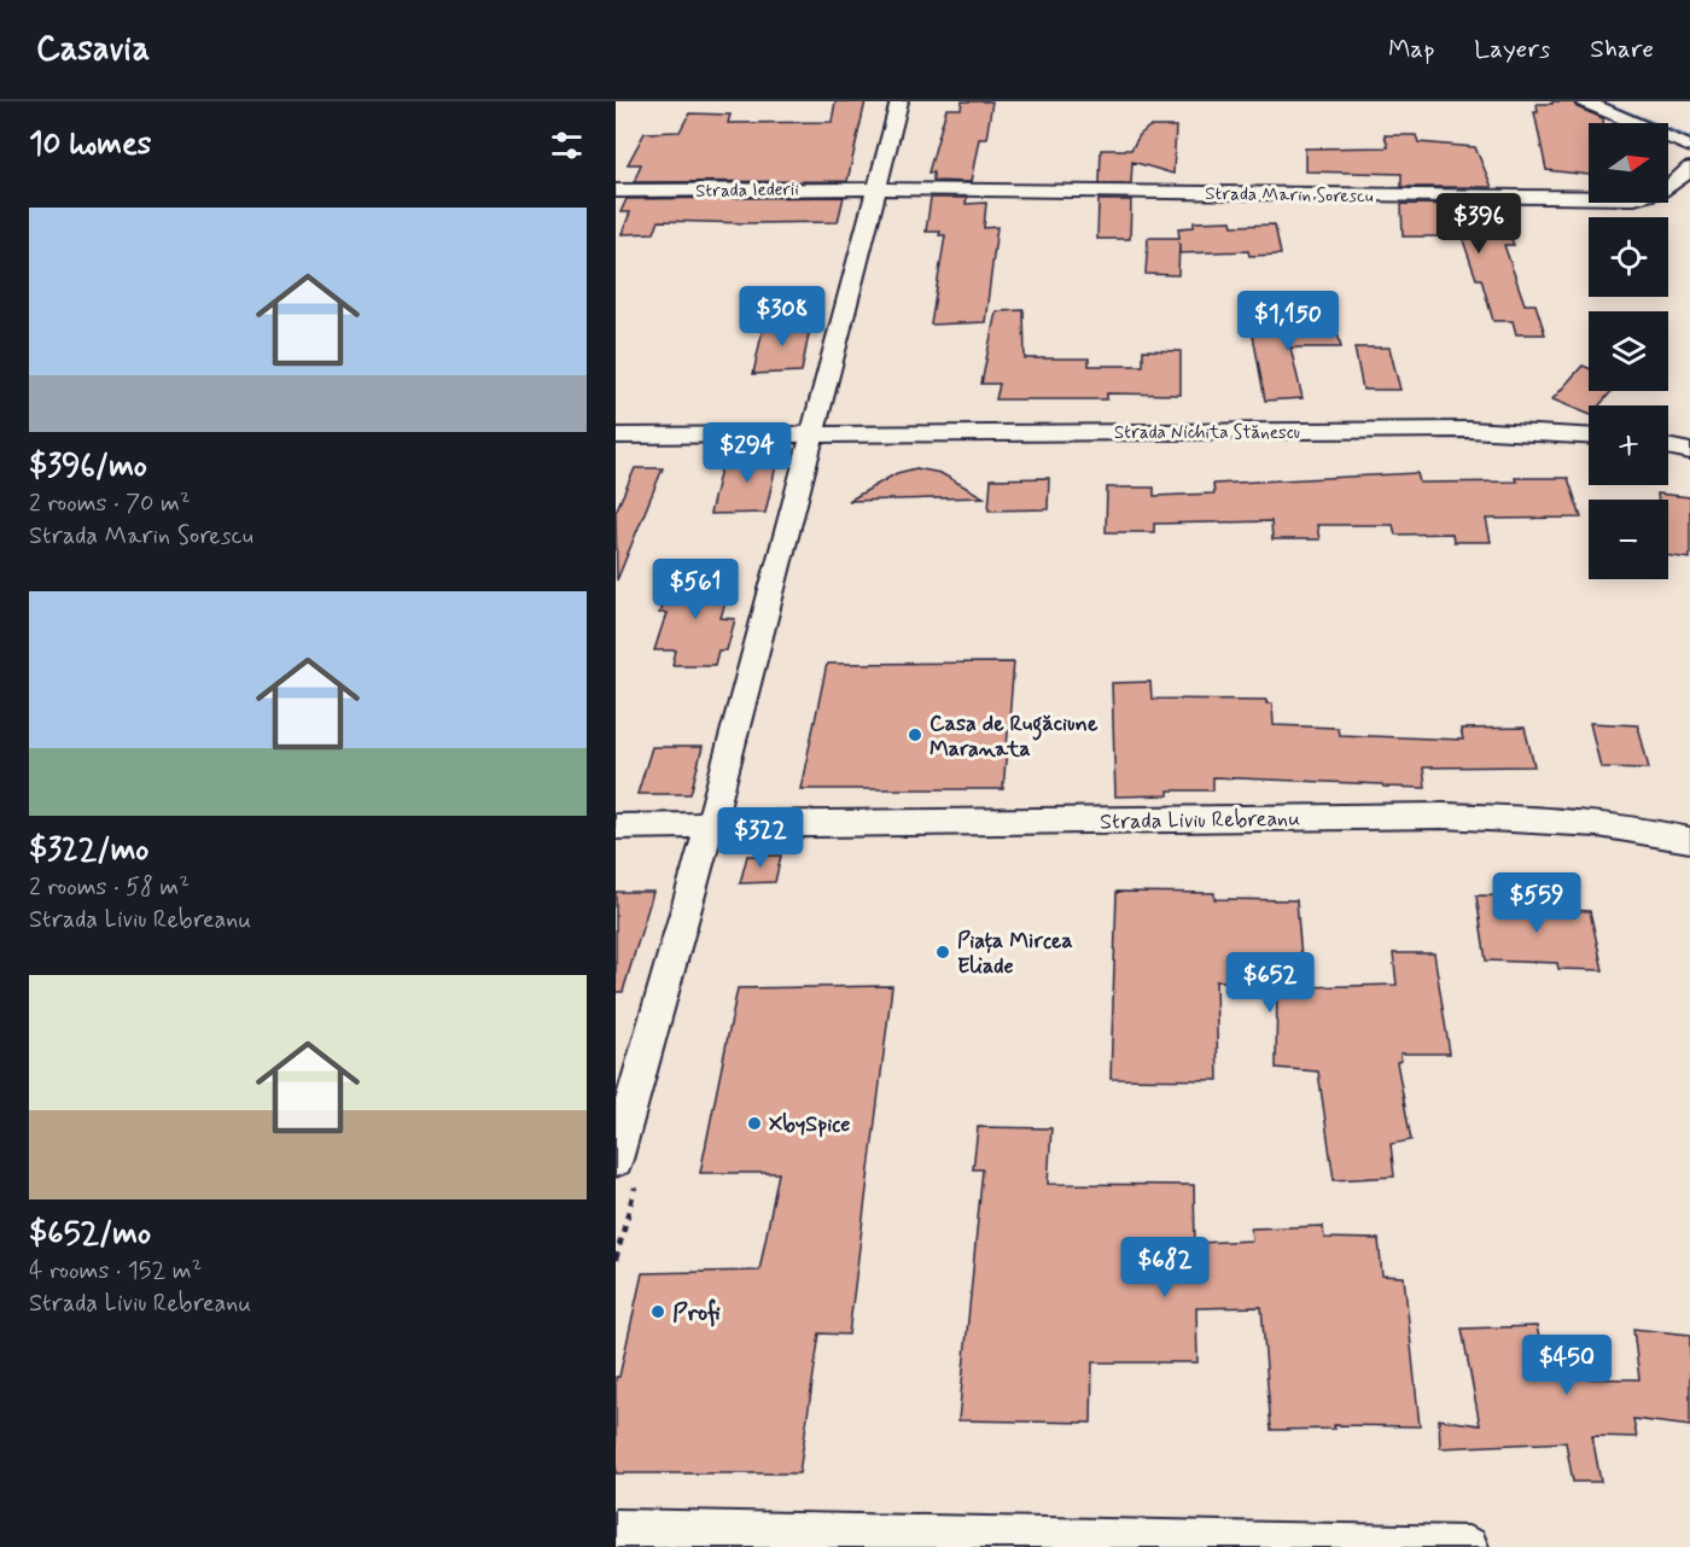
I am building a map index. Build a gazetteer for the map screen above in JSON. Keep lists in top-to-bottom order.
{
  "streets": {
    "street": [
      "Strada Iederii",
      "Strada Marin Sorescu",
      "Strada Nichita Stănescu",
      "Strada Liviu Rebreanu"
    ]
  },
  "crossings": [
    ["Strada Iederii", "Strada Marin Sorescu"]
  ],
  "places": [
    "Casa de Rugăciune Maranata",
    "Piața Mircea Eliade",
    "XbySpice",
    "Profi"
  ],
  "north": "right",
  "page": {
    "header": "Casavia",
    "nav": ["Map", "Layers", "Share"],
    "heading": "10 homes",
    "map_buttons": ["+", "−"],
    "list": [
      {
        "name": "$396/mo",
        "note": "2 rooms · 70 m² · Strada Marin Sorescu"
      },
      {
        "name": "$322/mo",
        "note": "2 rooms · 58 m² · Strada Liviu Rebreanu"
      },
      {
        "name": "$652/mo",
        "note": "4 rooms · 152 m² · Strada Liviu Rebreanu"
      }
    ],
    "price": [
      "$396",
      "$308",
      "$1,150",
      "$294",
      "$561",
      "$322",
      "$559",
      "$652",
      "$682",
      "$450"
    ]
  }
}
